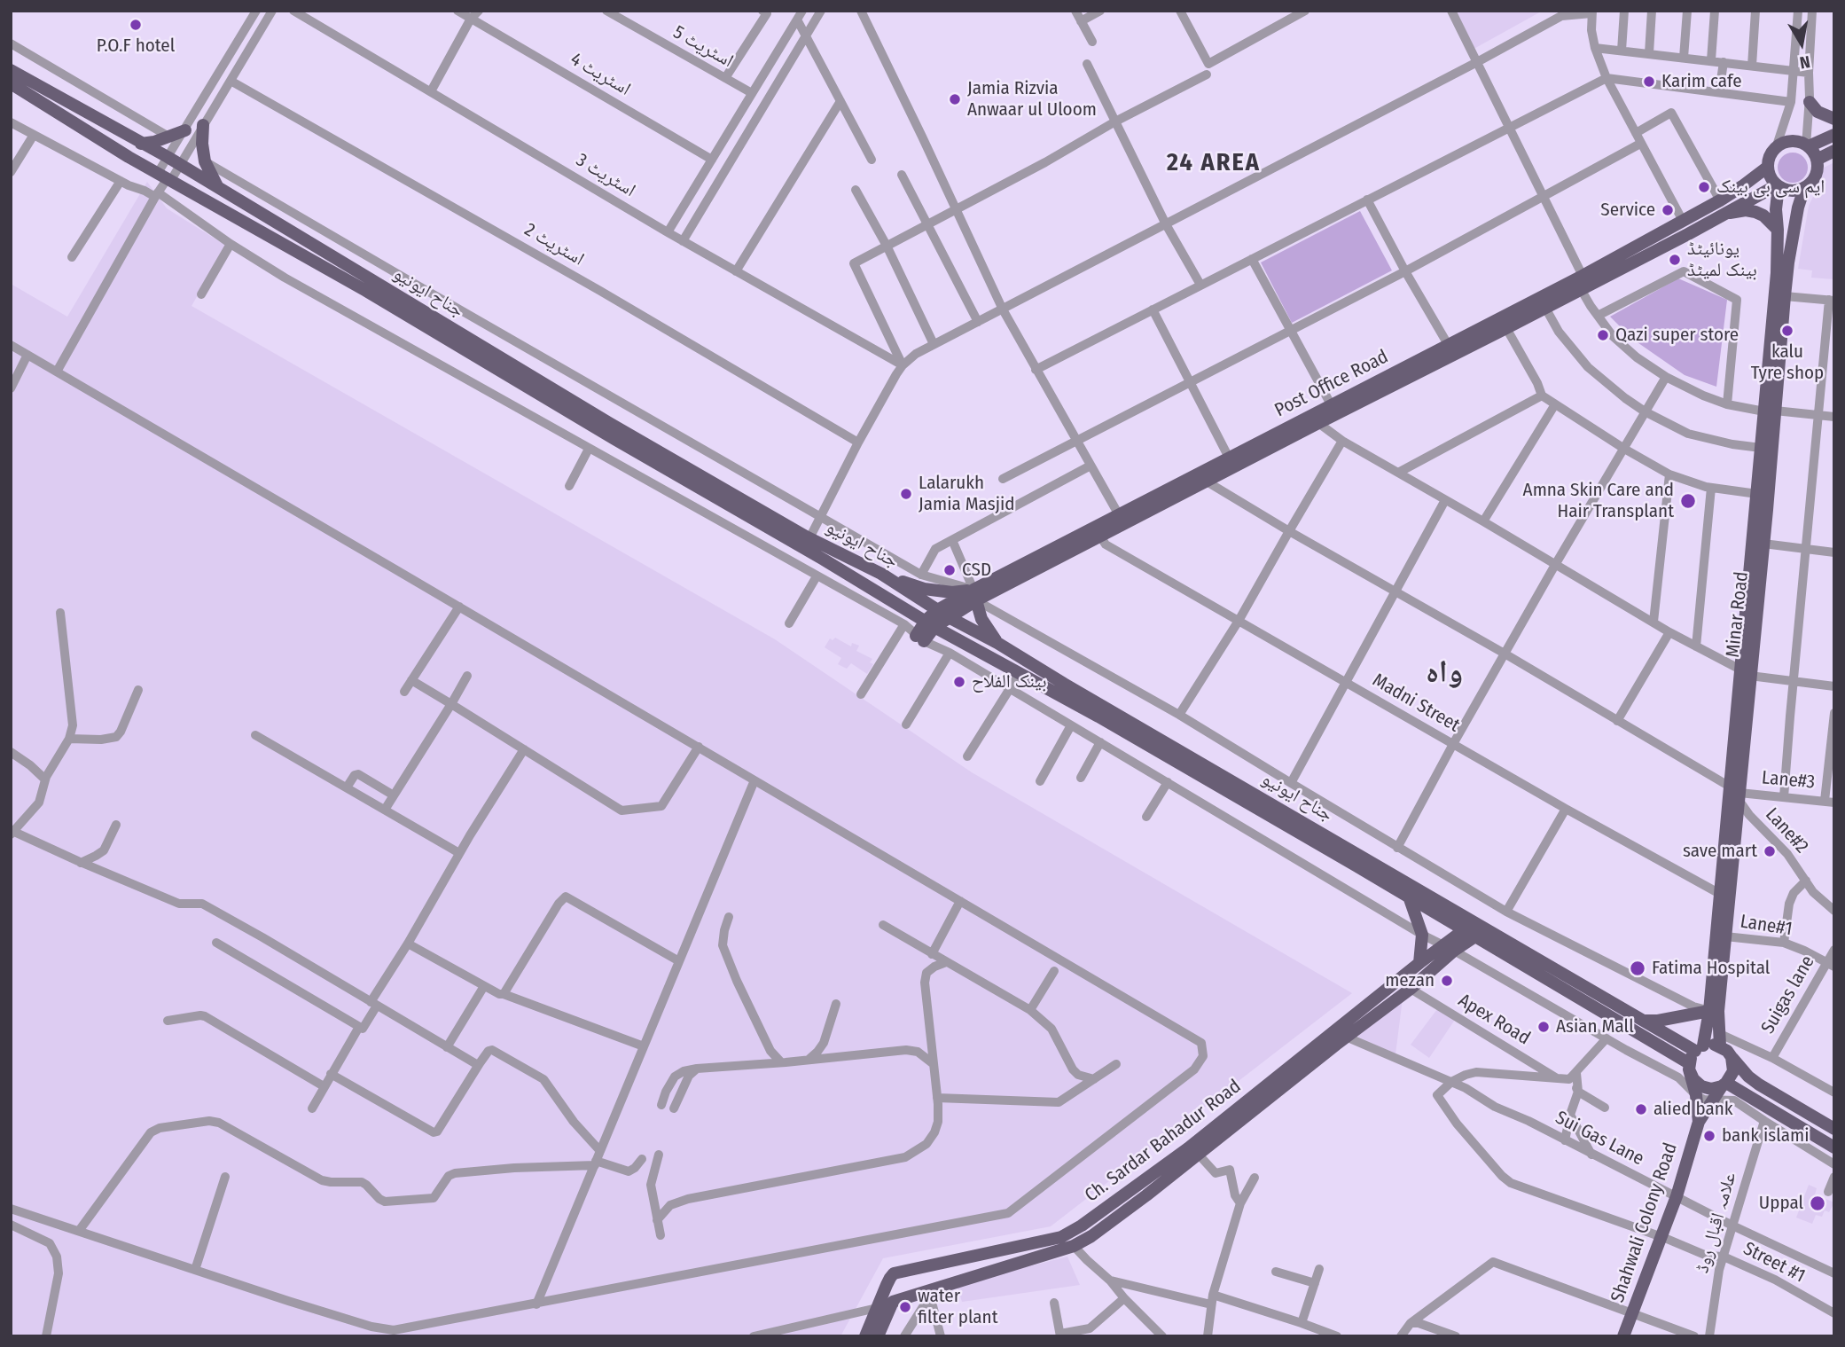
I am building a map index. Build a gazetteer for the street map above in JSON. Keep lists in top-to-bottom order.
{
  "streets": {
    "main road": [
      "جناح ایونیو",
      "Post Office Road",
      "Minar Road",
      "Ch. Sardar Bahadur Road",
      "Shahwali Colony Road"
    ],
    "street": [
      "اسٹریٹ 5",
      "اسٹریٹ 4",
      "اسٹریٹ 3",
      "اسٹریٹ 2",
      "Madni Street",
      "Lane#3",
      "Lane#2",
      "Lane#1",
      "Suigas lane",
      "Apex Road",
      "Sui Gas Lane",
      "علامہ اقبال روڈ",
      "Street #1"
    ]
  },
  "crossings": [
    ["جناح ایونیو", "Post Office Road"],
    ["جناح ایونیو", "Minar Road"],
    ["جناح ایونیو", "Ch. Sardar Bahadur Road"],
    ["جناح ایونیو", "Shahwali Colony Road"],
    ["Post Office Road", "Minar Road"],
    ["Post Office Road", "Madni Street"],
    ["Minar Road", "Madni Street"],
    ["Minar Road", "Lane#3"],
    ["Minar Road", "Lane#2"],
    ["Minar Road", "Lane#1"],
    ["Minar Road", "Shahwali Colony Road"],
    ["Lane#3", "Lane#2"],
    ["Lane#1", "Suigas lane"],
    ["Apex Road", "Ch. Sardar Bahadur Road"],
    ["Sui Gas Lane", "Ch. Sardar Bahadur Road"],
    ["Sui Gas Lane", "Shahwali Colony Road"],
    ["Sui Gas Lane", "علامہ اقبال روڈ"],
    ["Sui Gas Lane", "Street #1"],
    ["Shahwali Colony Road", "Street #1"],
    ["علامہ اقبال روڈ", "Street #1"]
  ],
  "districts": ["24 AREA", "واہ"],
  "places": [
    "P.O.F hotel",
    "Karim cafe",
    "Jamia Rizvia Anwaar ul Uloom",
    "ایم سی بی بینک",
    "Service",
    "یونائیٹڈ بینک لمیٹڈ",
    "kalu Tyre shop",
    "Qazi super store",
    "Lalarukh Jamia Masjid",
    "Amna Skin Care and Hair Transplant",
    "CSD",
    "بینک الفلاح",
    "save mart",
    "Fatima Hospital",
    "mezan",
    "Asian Mall",
    "alied bank",
    "bank islami",
    "Uppal",
    "water filter plant"
  ],
  "north": "bottom"
}
